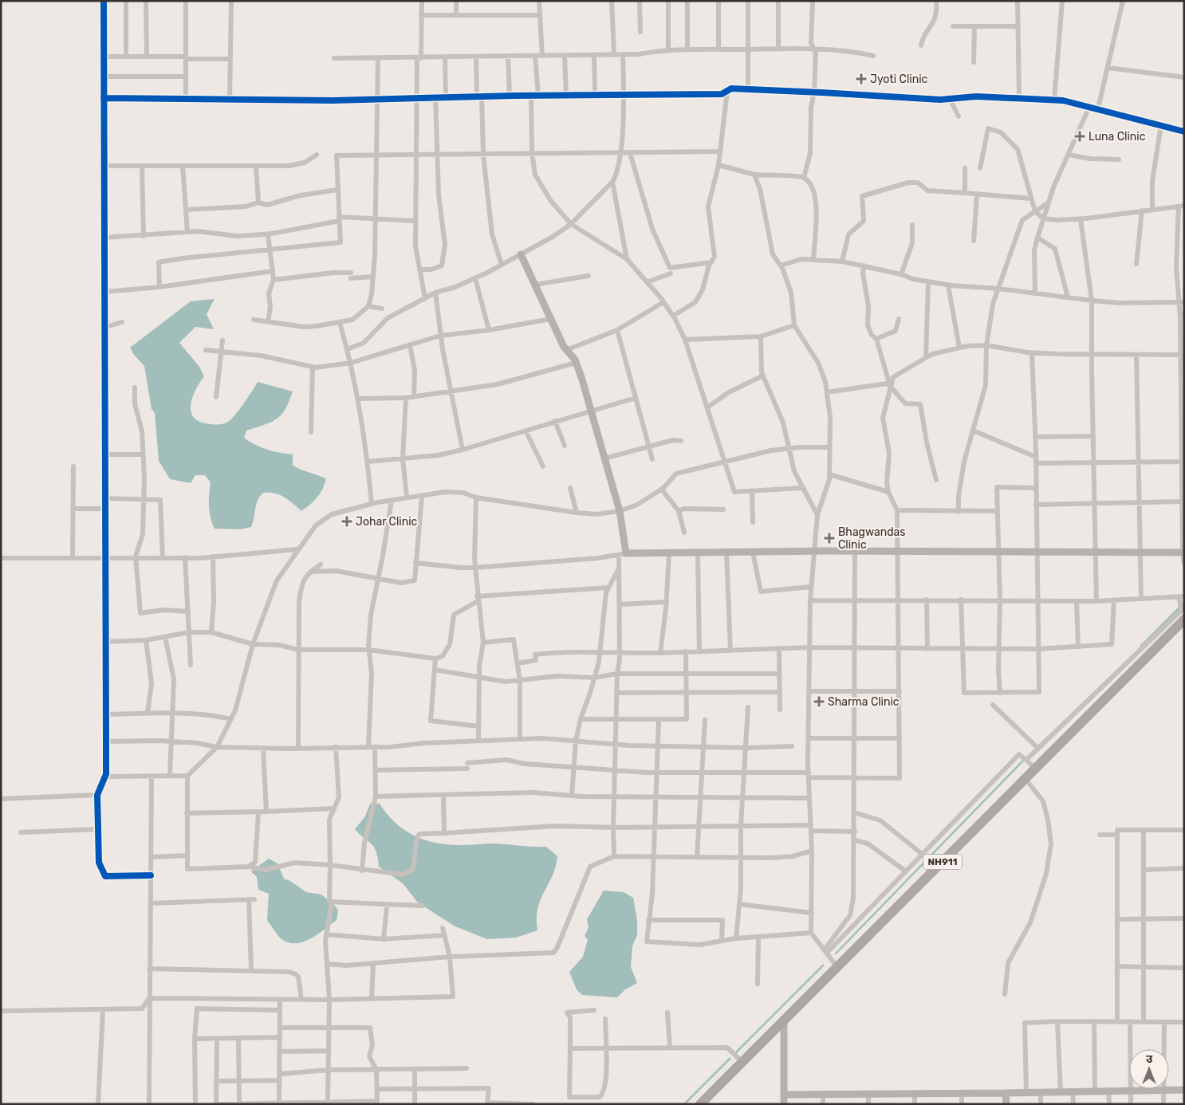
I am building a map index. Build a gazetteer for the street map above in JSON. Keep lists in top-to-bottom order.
{
  "streets": {
    "highway": ["NH911"]
  },
  "places": {
    "health": [
      "Jyoti Clinic",
      "Luna Clinic",
      "Johar Clinic",
      "Bhagwandas Clinic",
      "Sharma Clinic"
    ]
  },
  "north": "top"
}
